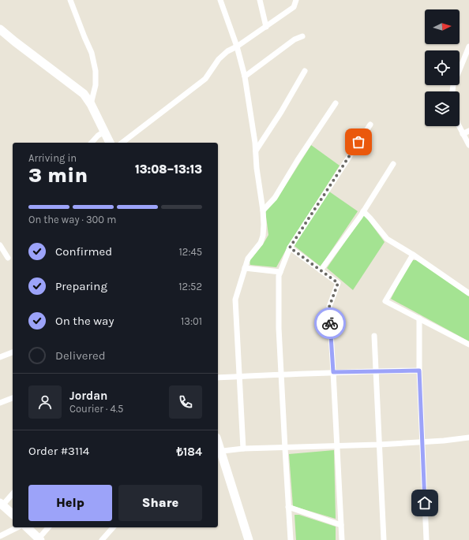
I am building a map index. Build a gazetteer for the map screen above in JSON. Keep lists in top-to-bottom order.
{
  "north": "right",
  "page": {
    "heading": ["3 min", "Arriving in", "13:08–13:13"],
    "panel": [
      "Jordan",
      "Courier · 4.5",
      "Order #3114",
      "₺184"
    ],
    "bar": "On the way · 300 m",
    "list": [
      ["Confirmed", "12:45"],
      ["Preparing", "12:52"],
      ["On the way", "13:01"],
      "Delivered"
    ],
    "buttons": ["Help", "Share"]
  }
}
